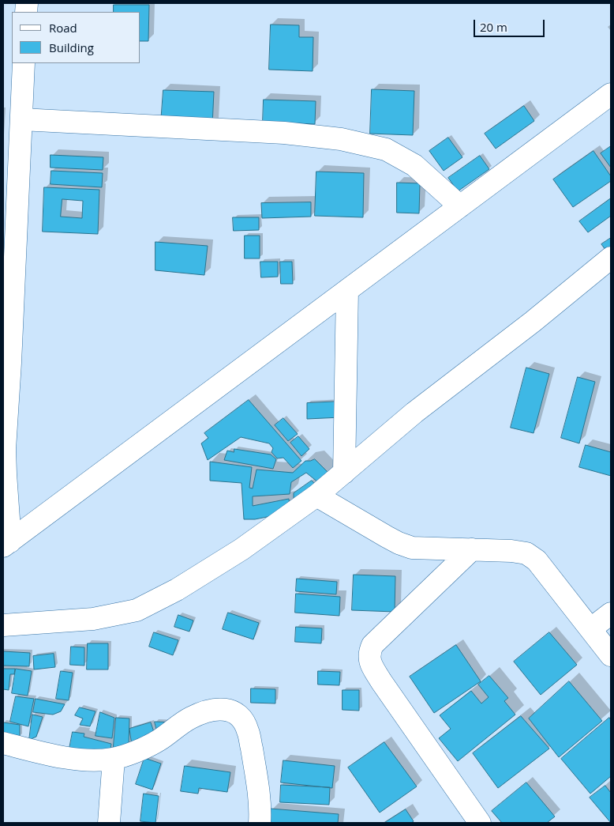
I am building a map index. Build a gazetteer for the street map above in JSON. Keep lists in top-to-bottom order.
{
  "legend": ["Road", "Building"],
  "scale_bar": "20 m"
}
